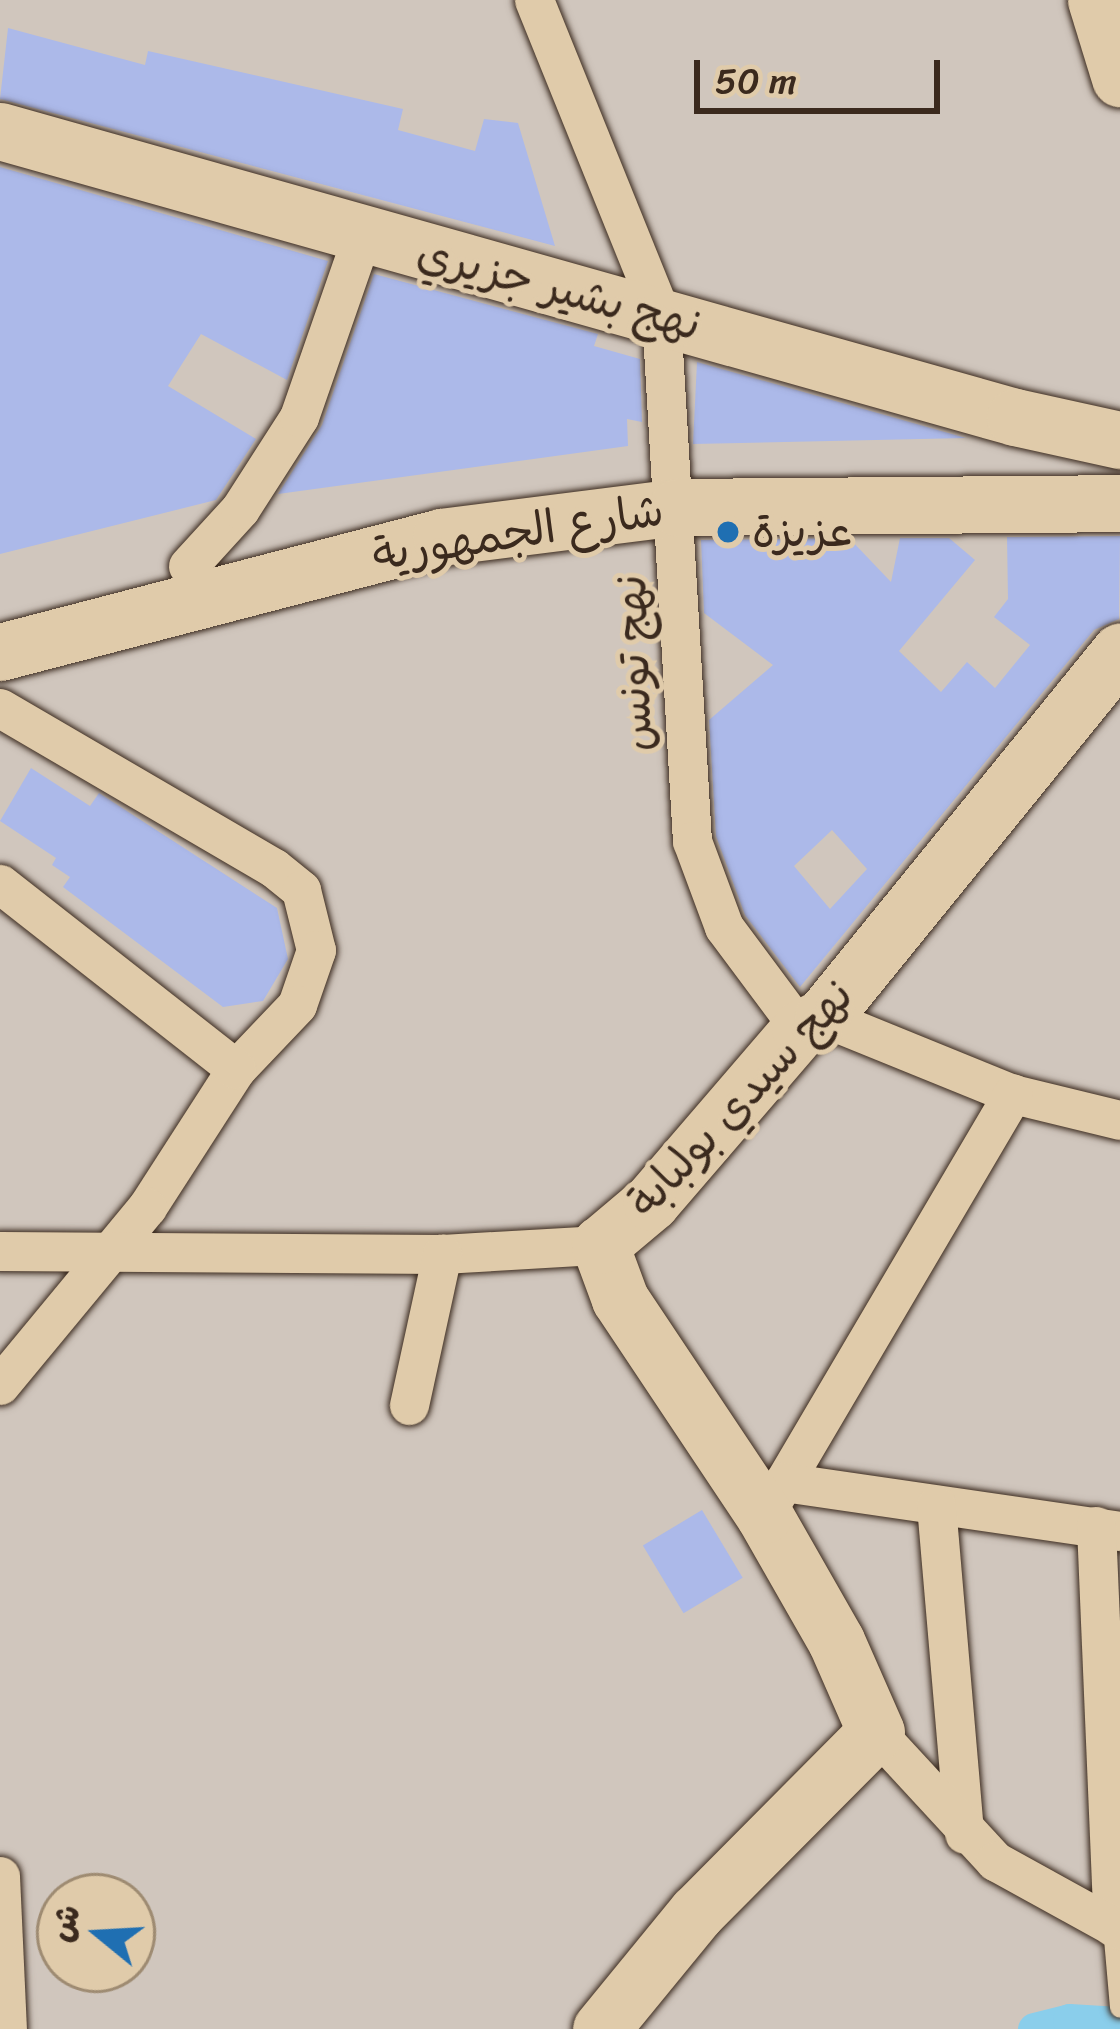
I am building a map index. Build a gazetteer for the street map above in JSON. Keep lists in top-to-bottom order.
{
  "streets": {
    "street": [
      "نهج بشير جزيري",
      "شارع الجمهورية",
      "نهج تونس",
      "نهج سيدي بولبابة"
    ]
  },
  "crossings": [
    ["نهج بشير جزيري", "نهج تونس"],
    ["شارع الجمهورية", "نهج تونس"],
    ["نهج تونس", "نهج سيدي بولبابة"]
  ],
  "places": ["عزيزة"],
  "scale_bar": "50 m",
  "north": "left"
}
